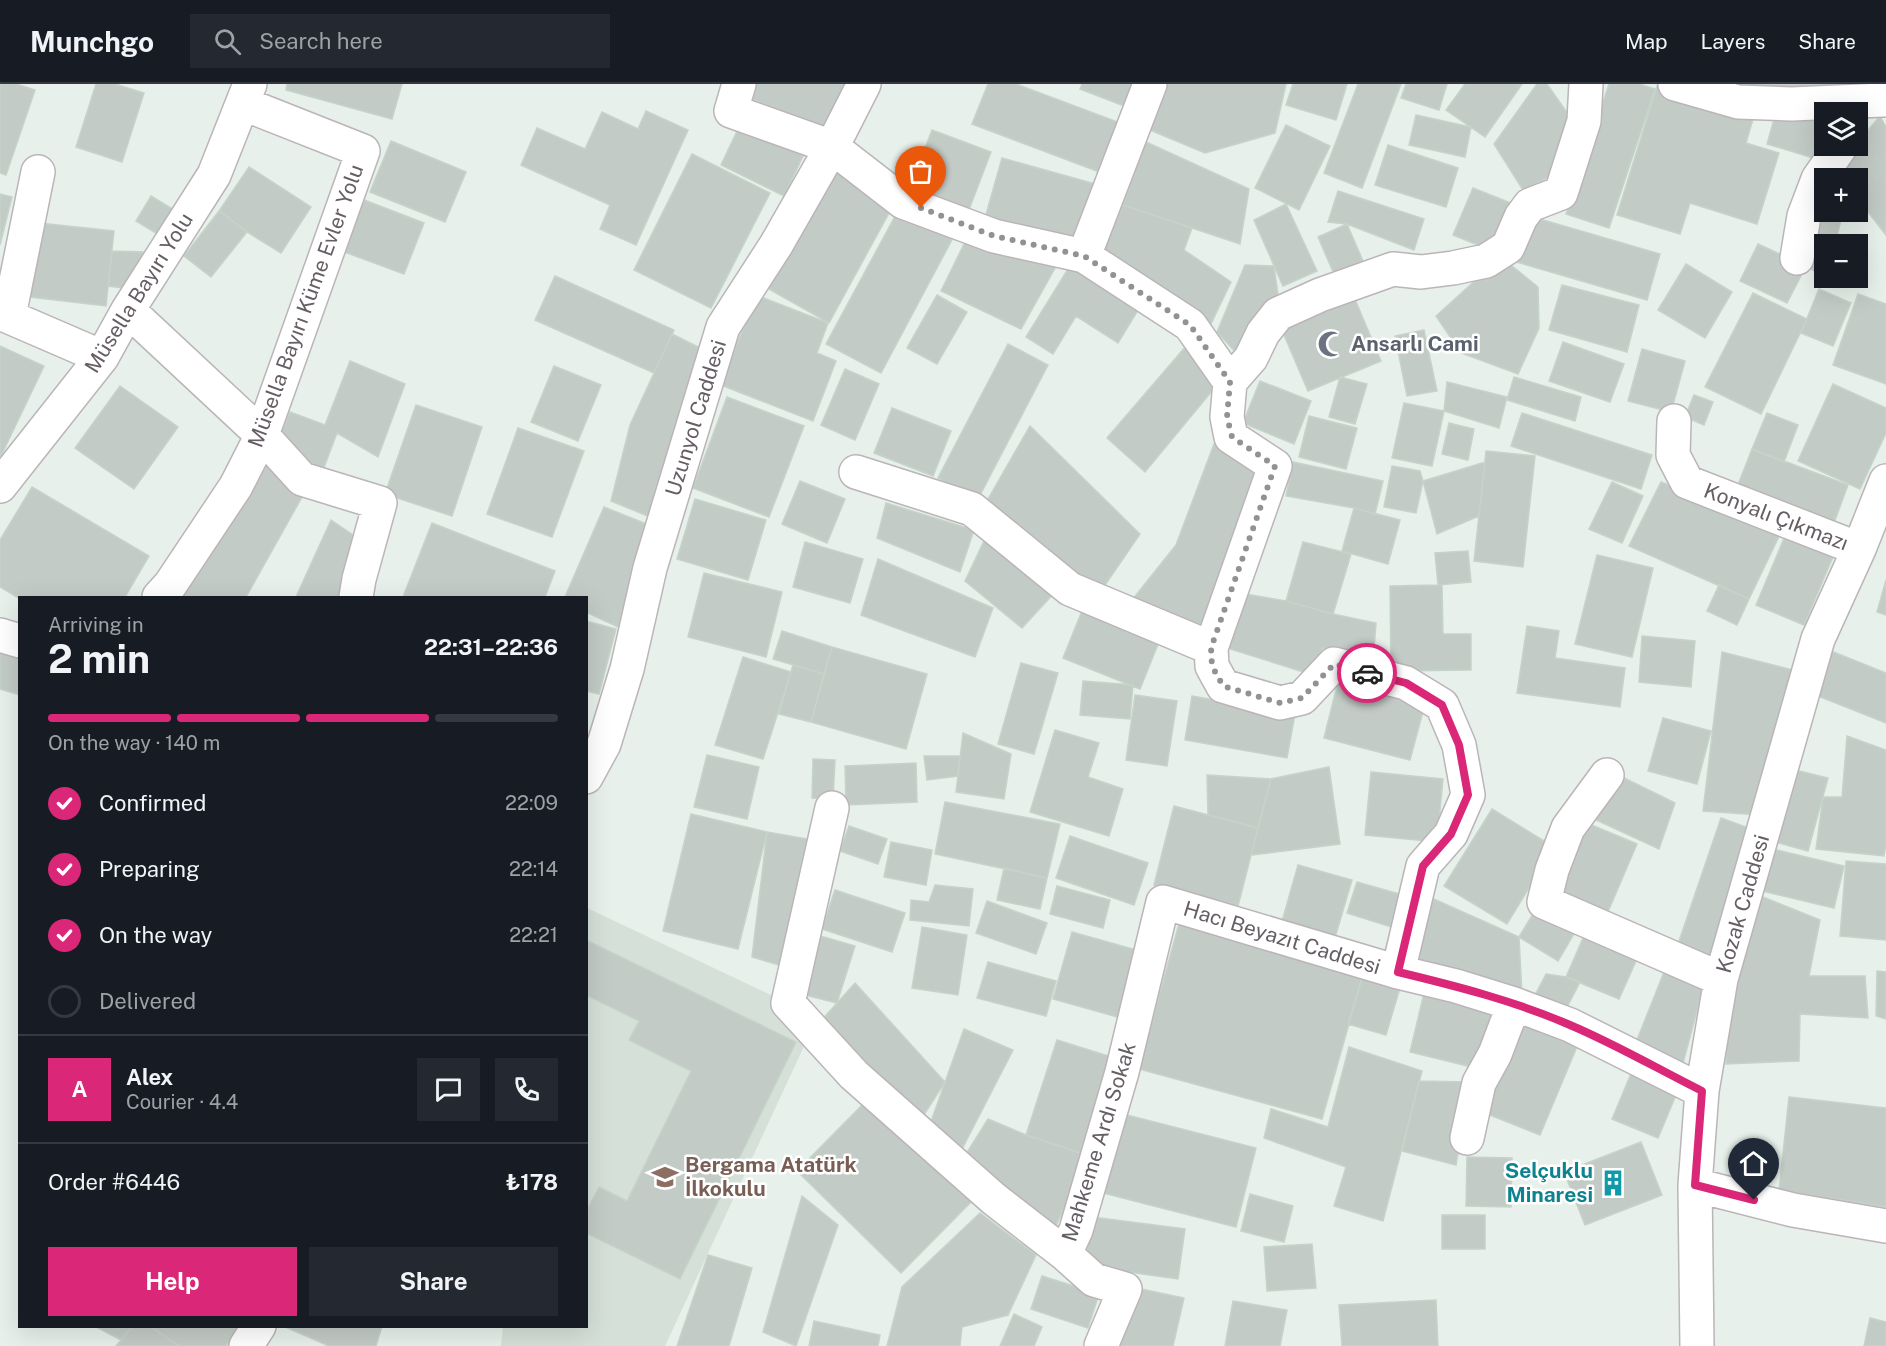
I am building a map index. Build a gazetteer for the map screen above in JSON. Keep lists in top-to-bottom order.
{
  "streets": {
    "street": [
      "Müsella Bayırı Yolu",
      "Müsella Bayırı Küme Evler Yolu",
      "Uzunyol Caddesi",
      "Konyalı Çıkmazı",
      "Kozak Caddesi",
      "Hacı Beyazıt Caddesi",
      "Mahkeme Ardı Sokak"
    ]
  },
  "crossings": [
    ["Müsella Bayırı Yolu", "Müsella Bayırı Küme Evler Yolu"],
    ["Konyalı Çıkmazı", "Kozak Caddesi"],
    ["Kozak Caddesi", "Hacı Beyazıt Caddesi"],
    ["Hacı Beyazıt Caddesi", "Mahkeme Ardı Sokak"]
  ],
  "places": {
    "mosque": ["Ansarlı Cami"],
    "school or university": ["Bergama Atatürk İlkokulu"],
    "building": ["Selçuklu Minaresi"]
  },
  "page": {
    "header": "Munchgo",
    "search": "Search here",
    "nav": ["Map", "Layers", "Share"],
    "map_buttons": ["+", "−"],
    "heading": ["2 min", "Arriving in", "22:31–22:36"],
    "panel": [
      "Alex",
      "Courier · 4.4",
      "Order #6446",
      "₺178"
    ],
    "bar": "On the way · 140 m",
    "list": [
      ["Confirmed", "22:09"],
      ["Preparing", "22:14"],
      ["On the way", "22:21"],
      "Delivered"
    ],
    "round": "A",
    "buttons": ["Help", "Share"]
  }
}
